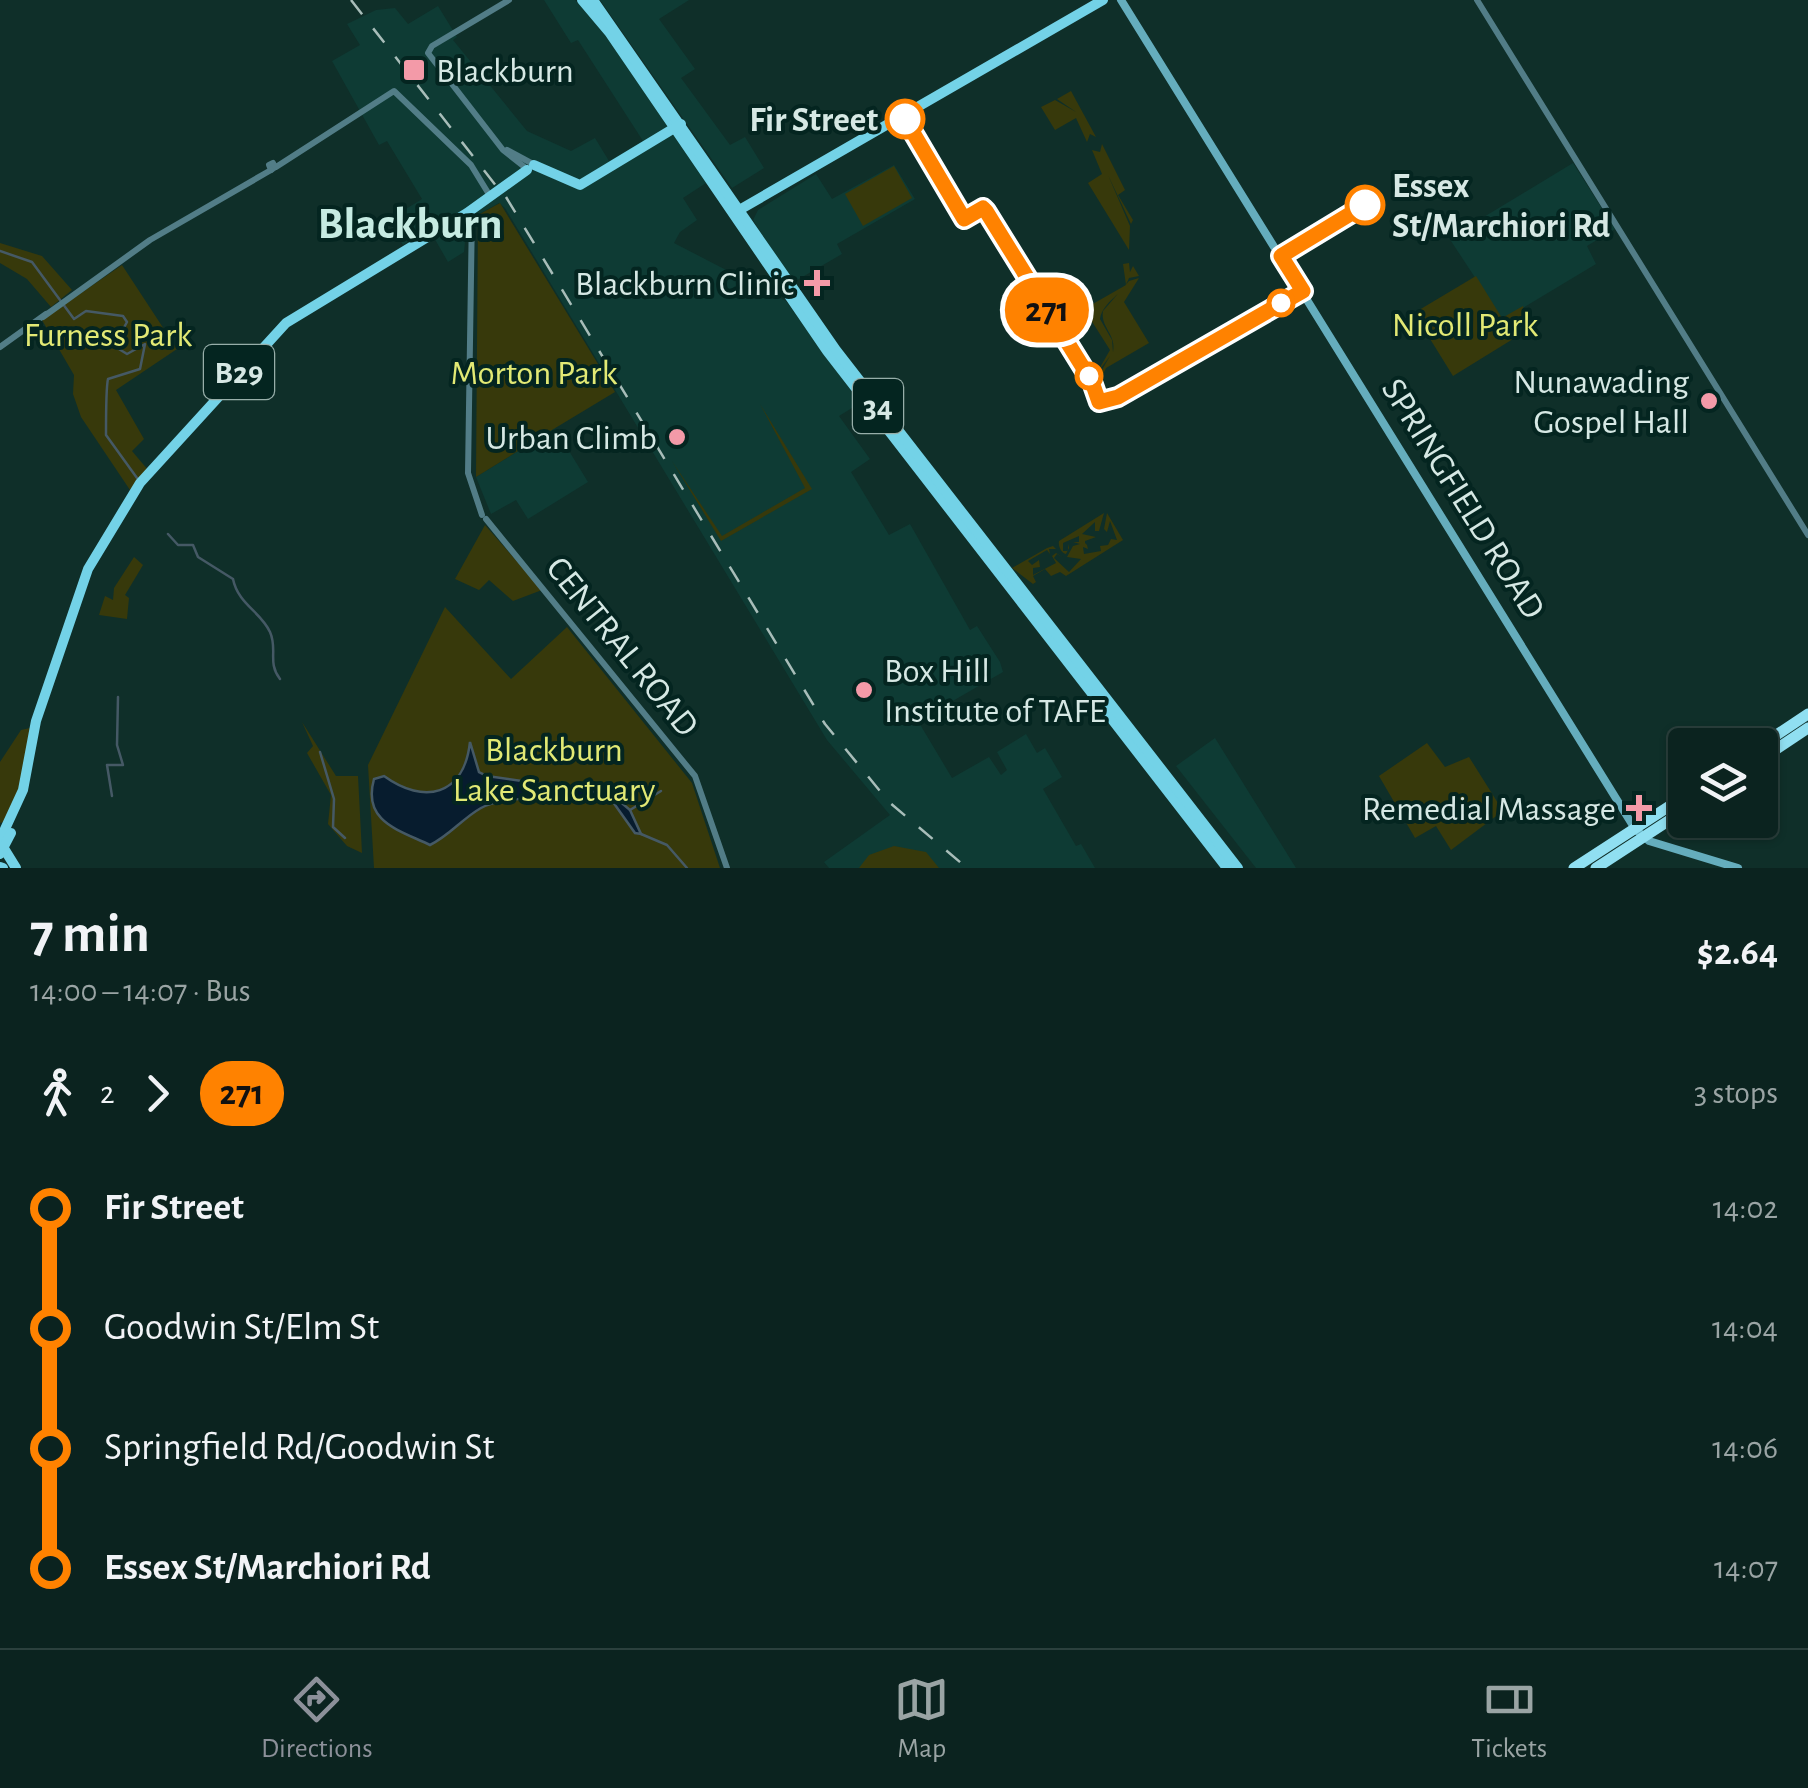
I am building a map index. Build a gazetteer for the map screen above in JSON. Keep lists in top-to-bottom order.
{
  "streets": {
    "main road": ["B29", "34", "SPRINGFIELD ROAD"],
    "street": ["CENTRAL ROAD"]
  },
  "crossings": [
    ["B29", "CENTRAL ROAD"]
  ],
  "districts": ["Blackburn"],
  "parks": [
    "Nicoll Park",
    "Furness Park",
    "Morton Park",
    "Blackburn Lake Sanctuary"
  ],
  "places": {
    "transit": ["Blackburn"],
    "other": [
      "Fir Street",
      "Essex St/Marchiori Rd",
      "Nunawading Gospel Hall",
      "Urban Climb",
      "Box Hill Institute of TAFE"
    ],
    "health": ["Blackburn Clinic", "Remedial Massage"]
  },
  "lines": ["bus line 271"],
  "page": {
    "on_map": "271",
    "heading": ["7 min", "14:00 – 14:07 · Bus", "$2.64"],
    "legs": ["2", "271", "3 stops"],
    "list": [
      {
        "name": "Fir Street",
        "value": "14:02"
      },
      {
        "name": "Goodwin St/Elm St",
        "value": "14:04"
      },
      {
        "name": "Springfield Rd/Goodwin St",
        "value": "14:06"
      },
      {
        "name": "Essex St/Marchiori Rd",
        "value": "14:07"
      }
    ],
    "tabs": ["Directions", "Map", "Tickets"]
  }
}
